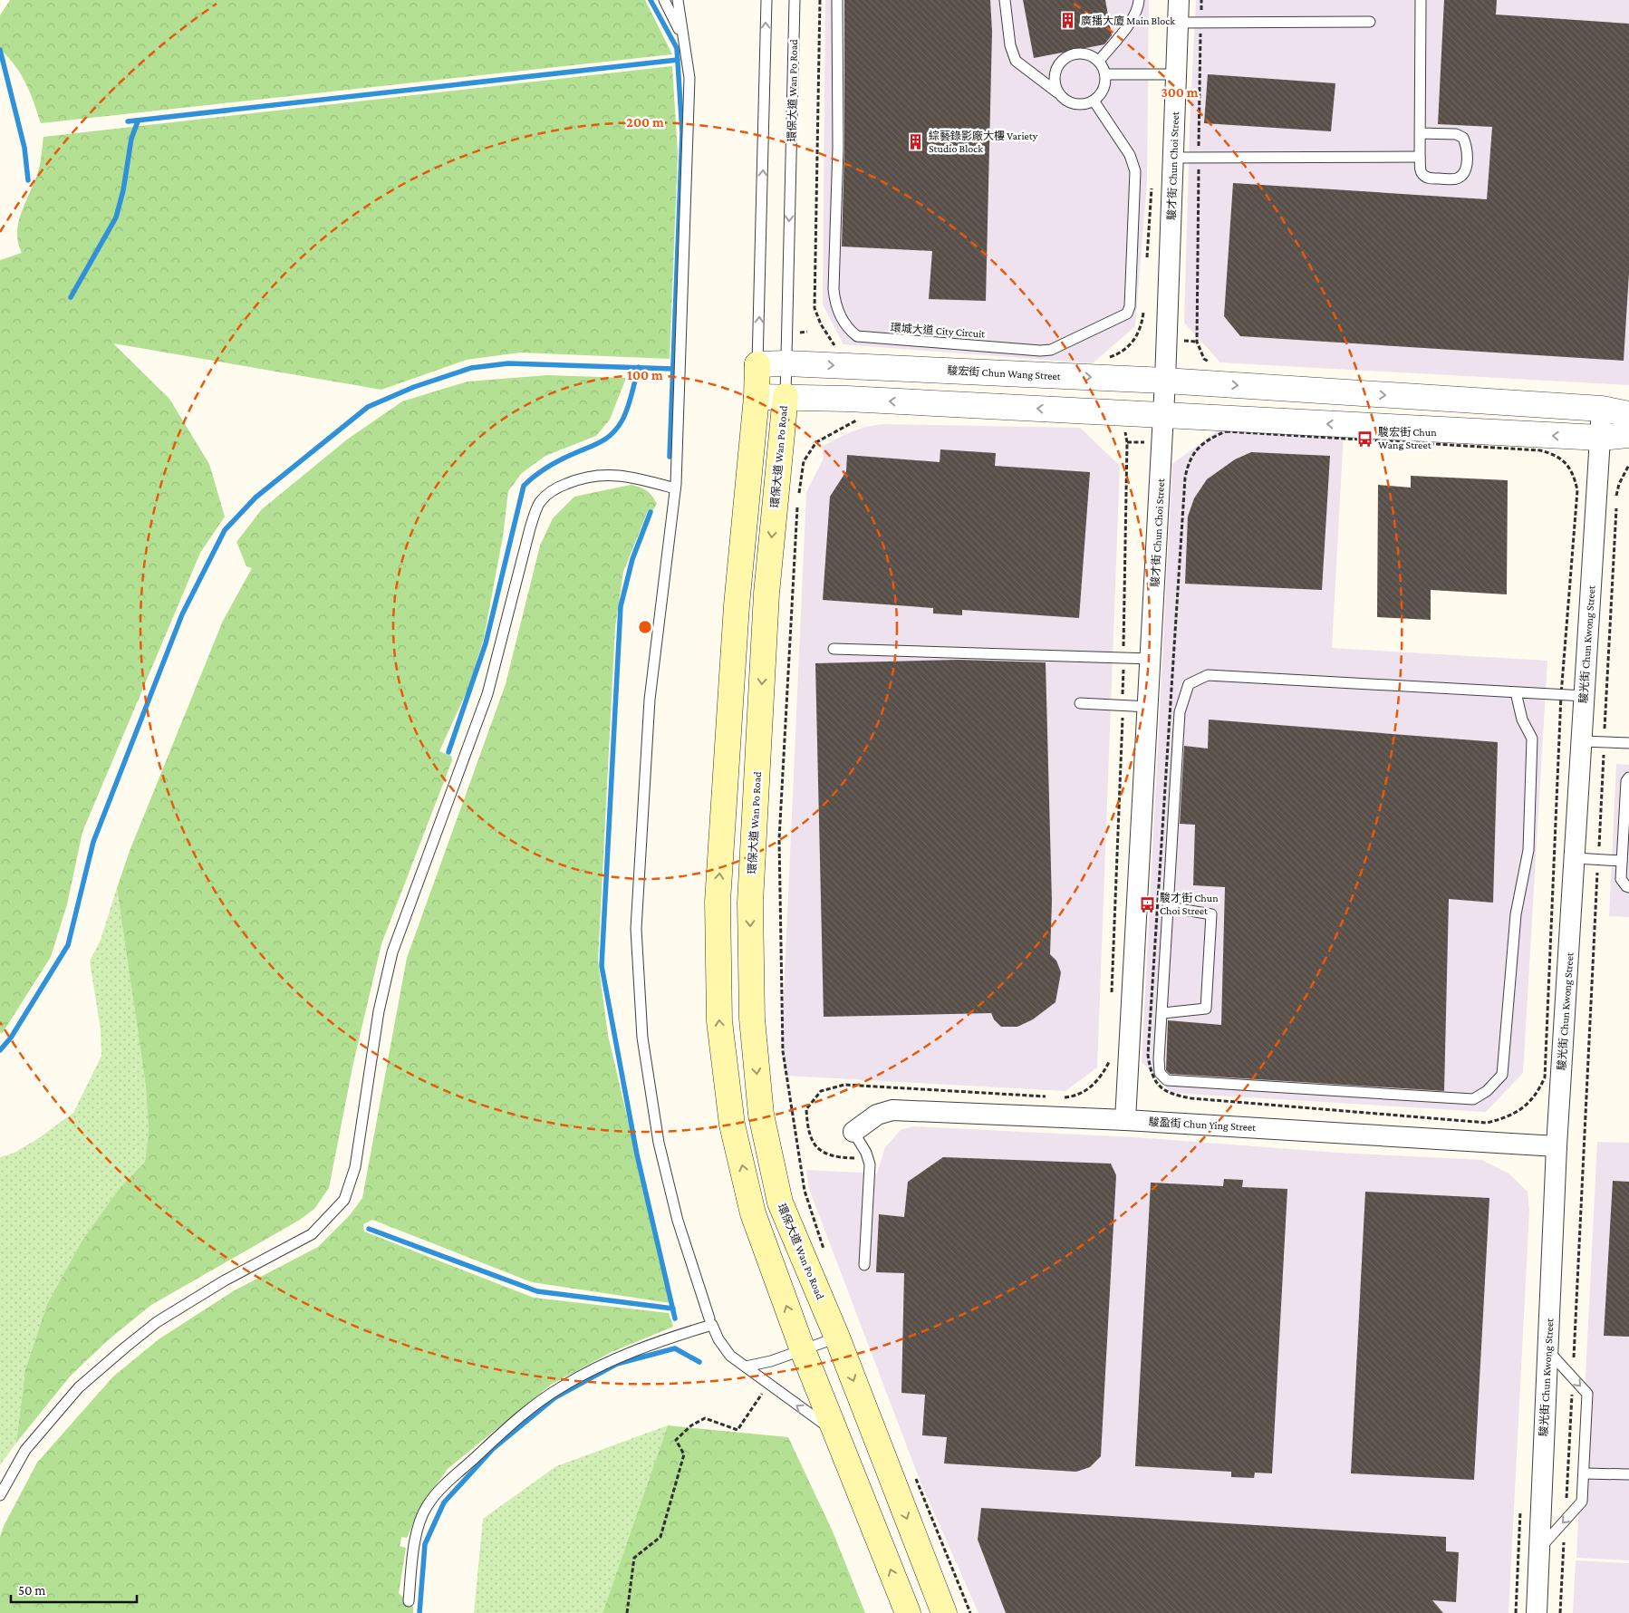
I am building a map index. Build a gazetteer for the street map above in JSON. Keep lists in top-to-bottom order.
{
  "streets": {
    "main road": ["環保大道 Wan Po Road"],
    "street": [
      "駿才街 Chun Choi Street",
      "駿宏街 Chun Wang Street",
      "駿光街 Chun Kwong Street",
      "駿盈街 Chun Ying Street"
    ],
    "lane": ["環城大道 City Circuit"]
  },
  "crossings": [
    ["環保大道 Wan Po Road", "駿宏街 Chun Wang Street"],
    ["駿才街 Chun Choi Street", "駿宏街 Chun Wang Street"],
    ["駿才街 Chun Choi Street", "駿盈街 Chun Ying Street"],
    ["駿宏街 Chun Wang Street", "駿光街 Chun Kwong Street"],
    ["駿光街 Chun Kwong Street", "駿盈街 Chun Ying Street"]
  ],
  "places": {
    "building": ["廣播大廈 Main Block", "綜藝錄影廠大樓 Variety Studio Block"],
    "bus stop": ["駿宏街 Chun Wang Street", "駿才街 Chun Choi Street"]
  },
  "scale_bar": "50 m",
  "rings": ["300 m", "200 m", "100 m"]
}
